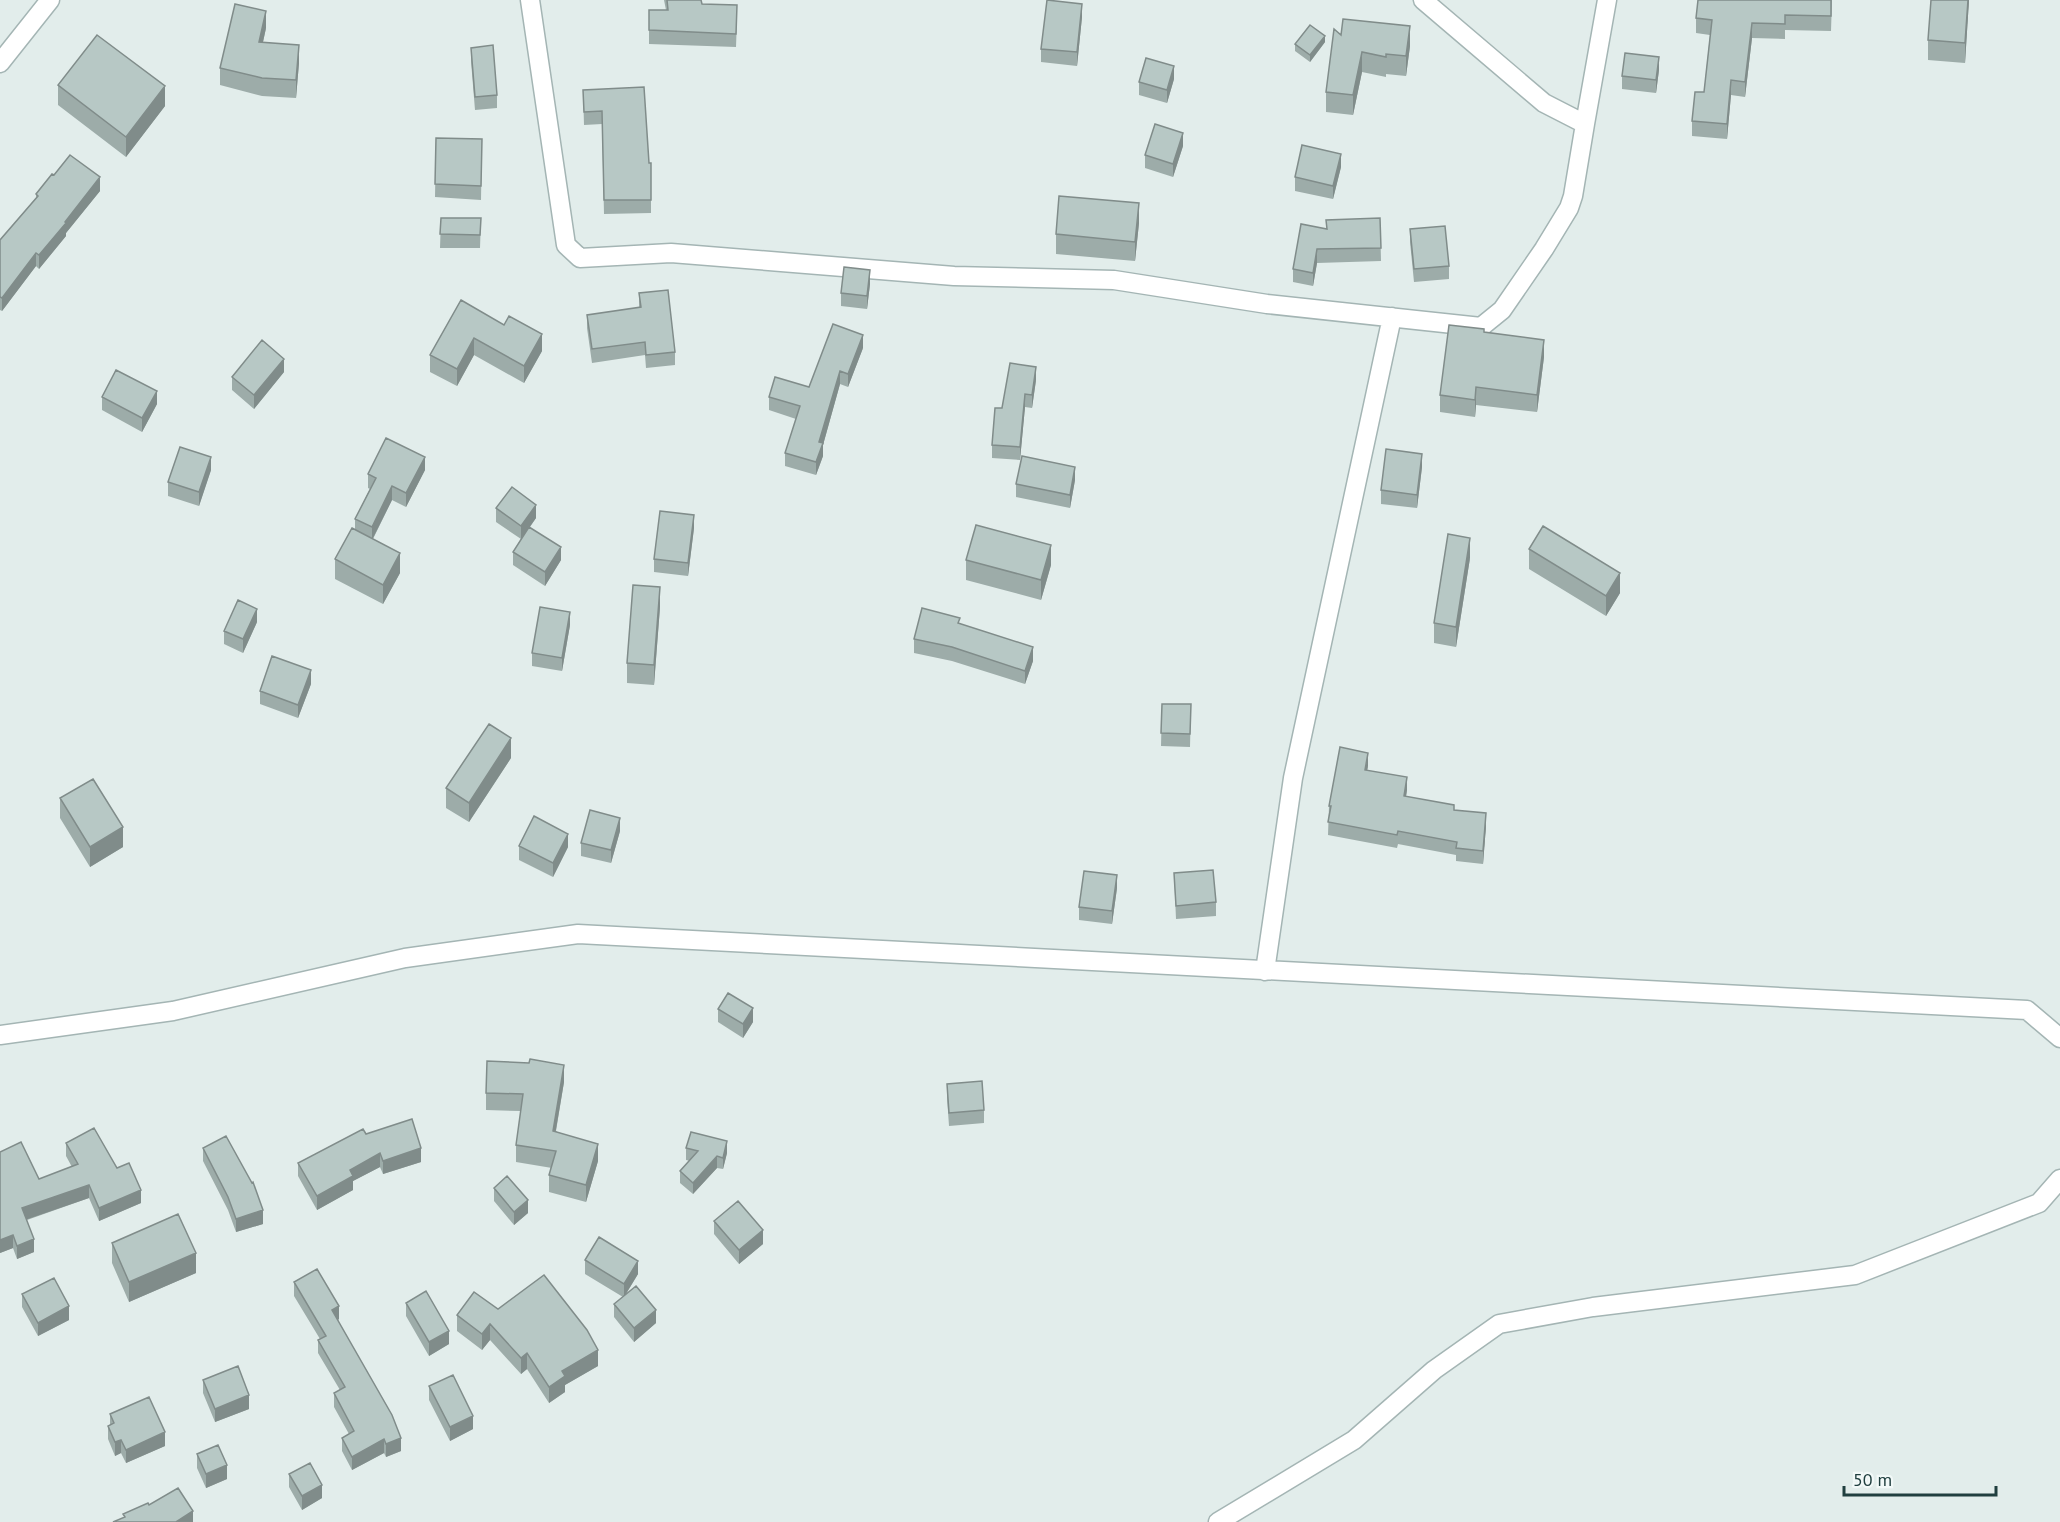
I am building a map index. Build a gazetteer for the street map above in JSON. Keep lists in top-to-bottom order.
{
  "scale_bar": "50 m"
}
